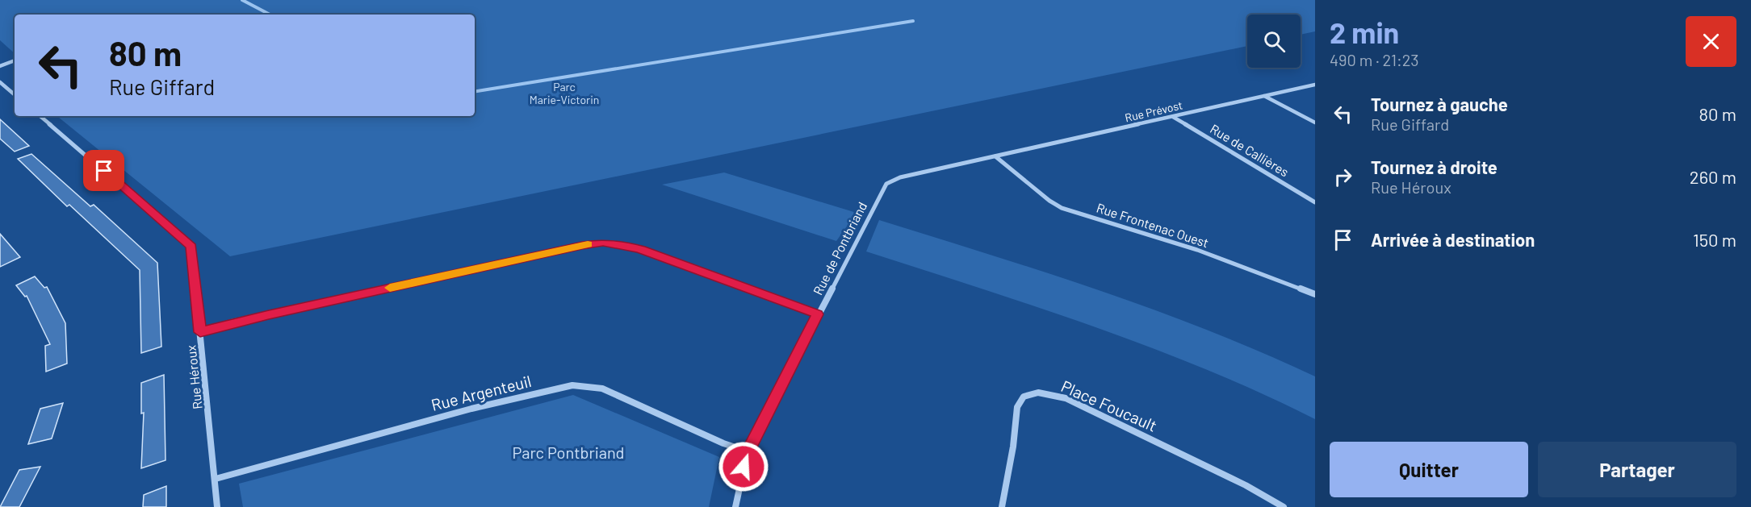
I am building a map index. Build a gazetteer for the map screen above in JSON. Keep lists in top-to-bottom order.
{
  "streets": {
    "street": [
      "Rue Prévost",
      "Rue de Callières",
      "Rue Frontenac Ouest",
      "Rue de Pontbriand",
      "Rue Héroux",
      "Rue Argenteuil",
      "Place Foucault"
    ]
  },
  "crossings": [
    ["Rue Prévost", "Rue de Callières"],
    ["Rue Prévost", "Rue Frontenac Ouest"],
    ["Rue Prévost", "Rue de Pontbriand"],
    ["Rue Frontenac Ouest", "Rue de Pontbriand"],
    ["Rue de Pontbriand", "Rue Argenteuil"],
    ["Rue Héroux", "Rue Argenteuil"]
  ],
  "parks": ["Parc Marie-Victorin", "Parc Pontbriand"],
  "page": {
    "heading": ["2 min", "490 m · 21:23"],
    "turn": ["80 m", "Rue Giffard"],
    "list": [
      {
        "name": "Tournez à gauche",
        "note": "Rue Giffard",
        "value": "80 m"
      },
      {
        "name": "Tournez à droite",
        "note": "Rue Héroux",
        "value": "260 m"
      },
      {
        "name": "Arrivée à destination",
        "value": "150 m"
      }
    ],
    "buttons": ["Quitter", "Partager"]
  }
}
